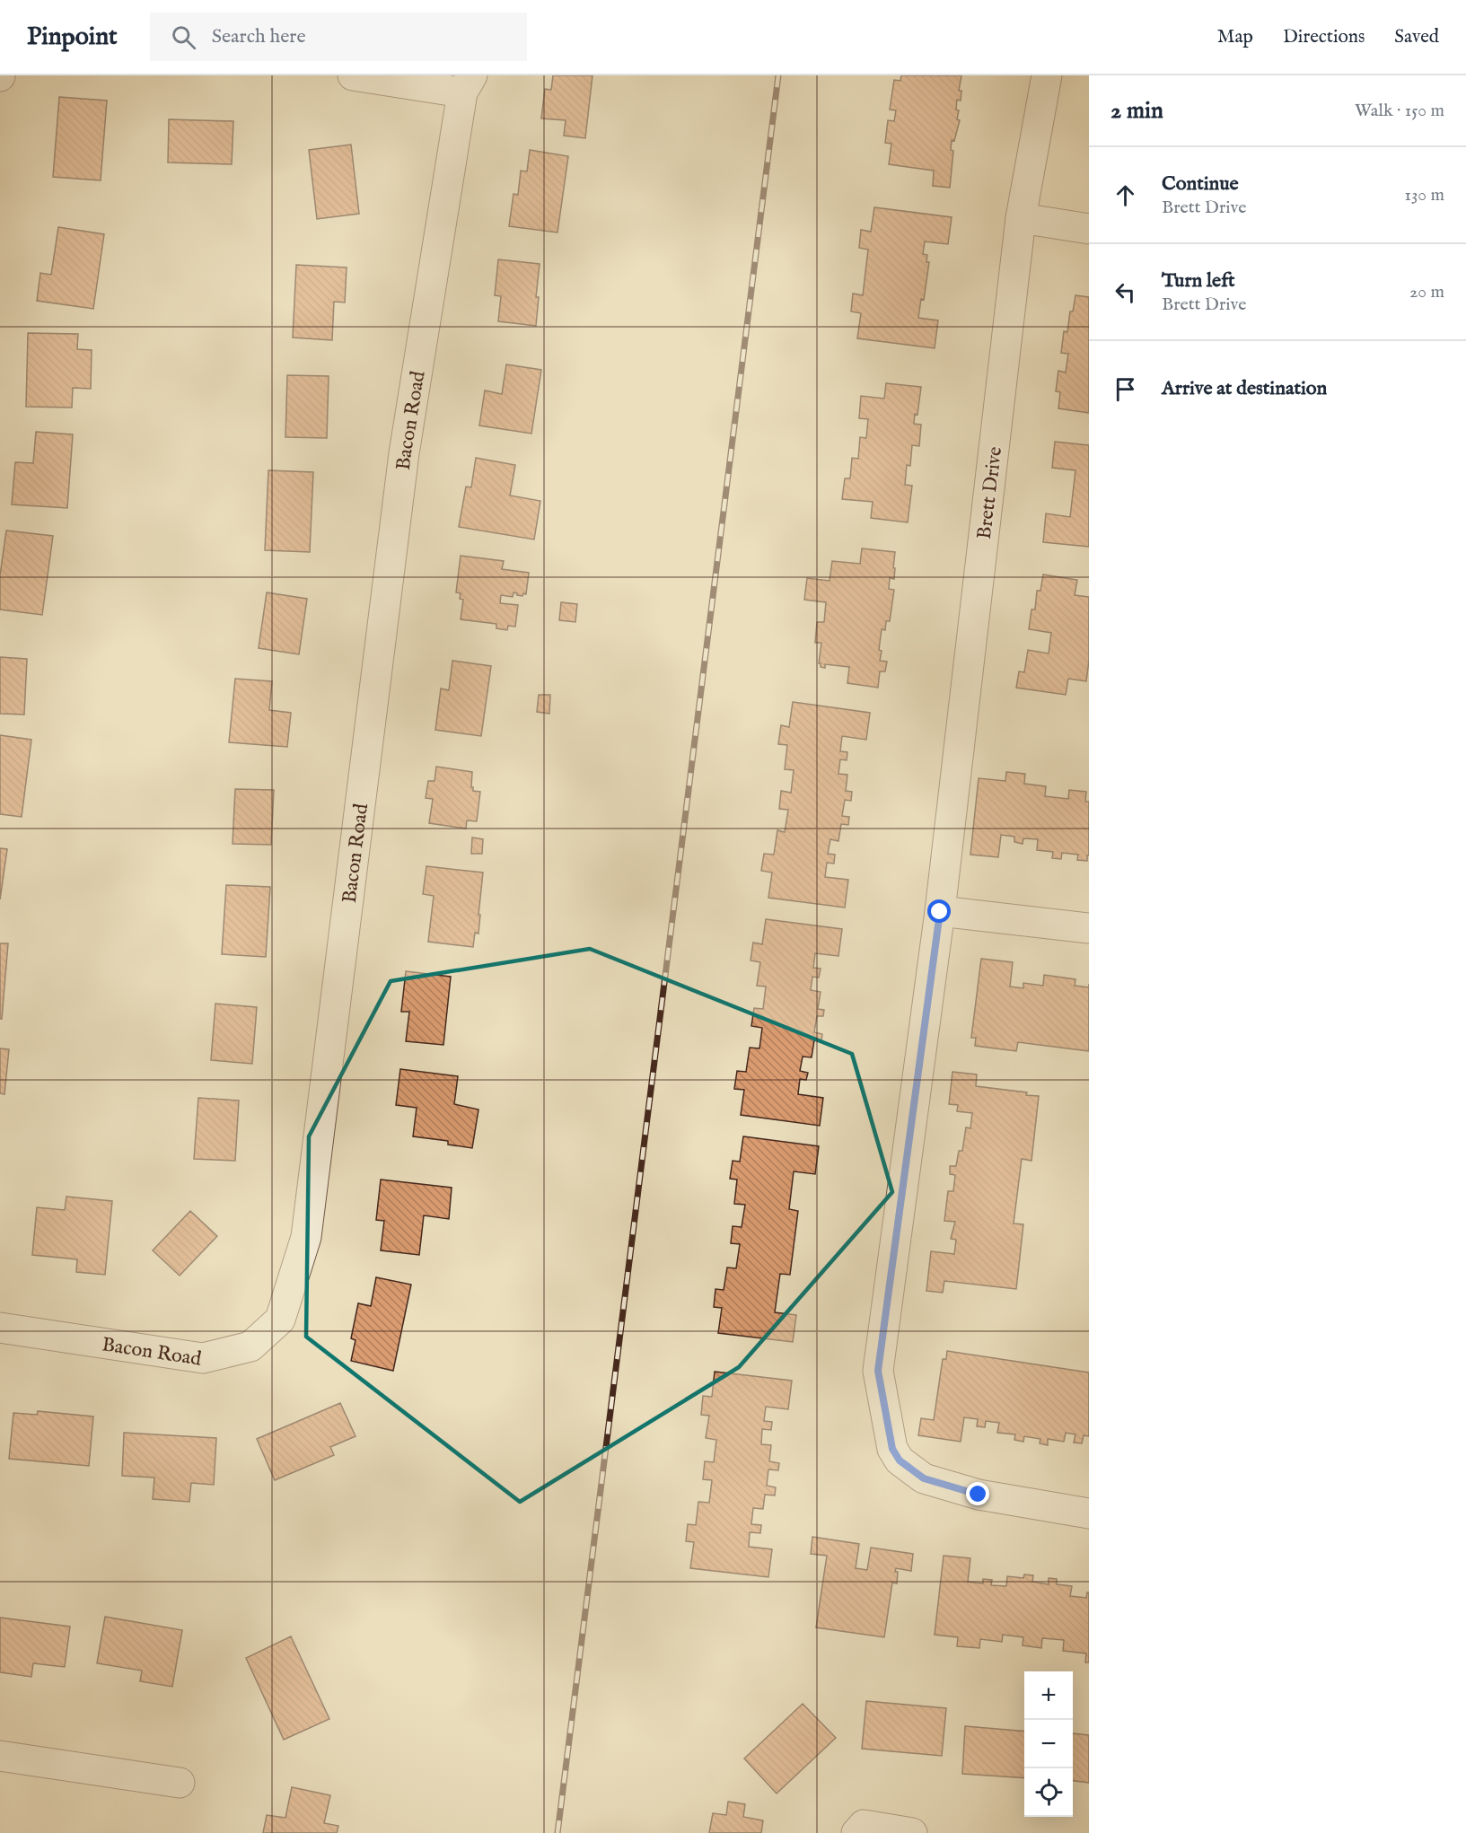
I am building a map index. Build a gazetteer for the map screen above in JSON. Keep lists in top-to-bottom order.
{
  "streets": {
    "street": ["Bacon Road", "Brett Drive"]
  },
  "page": {
    "header": "Pinpoint",
    "search": "Search here",
    "nav": ["Map", "Directions", "Saved"],
    "heading": ["2 min", "Walk · 150 m"],
    "list": [
      ["Continue", "Brett Drive", "130 m"],
      ["Turn left", "Brett Drive", "20 m"],
      "Arrive at destination"
    ],
    "map_buttons": ["+", "−"]
  }
}
